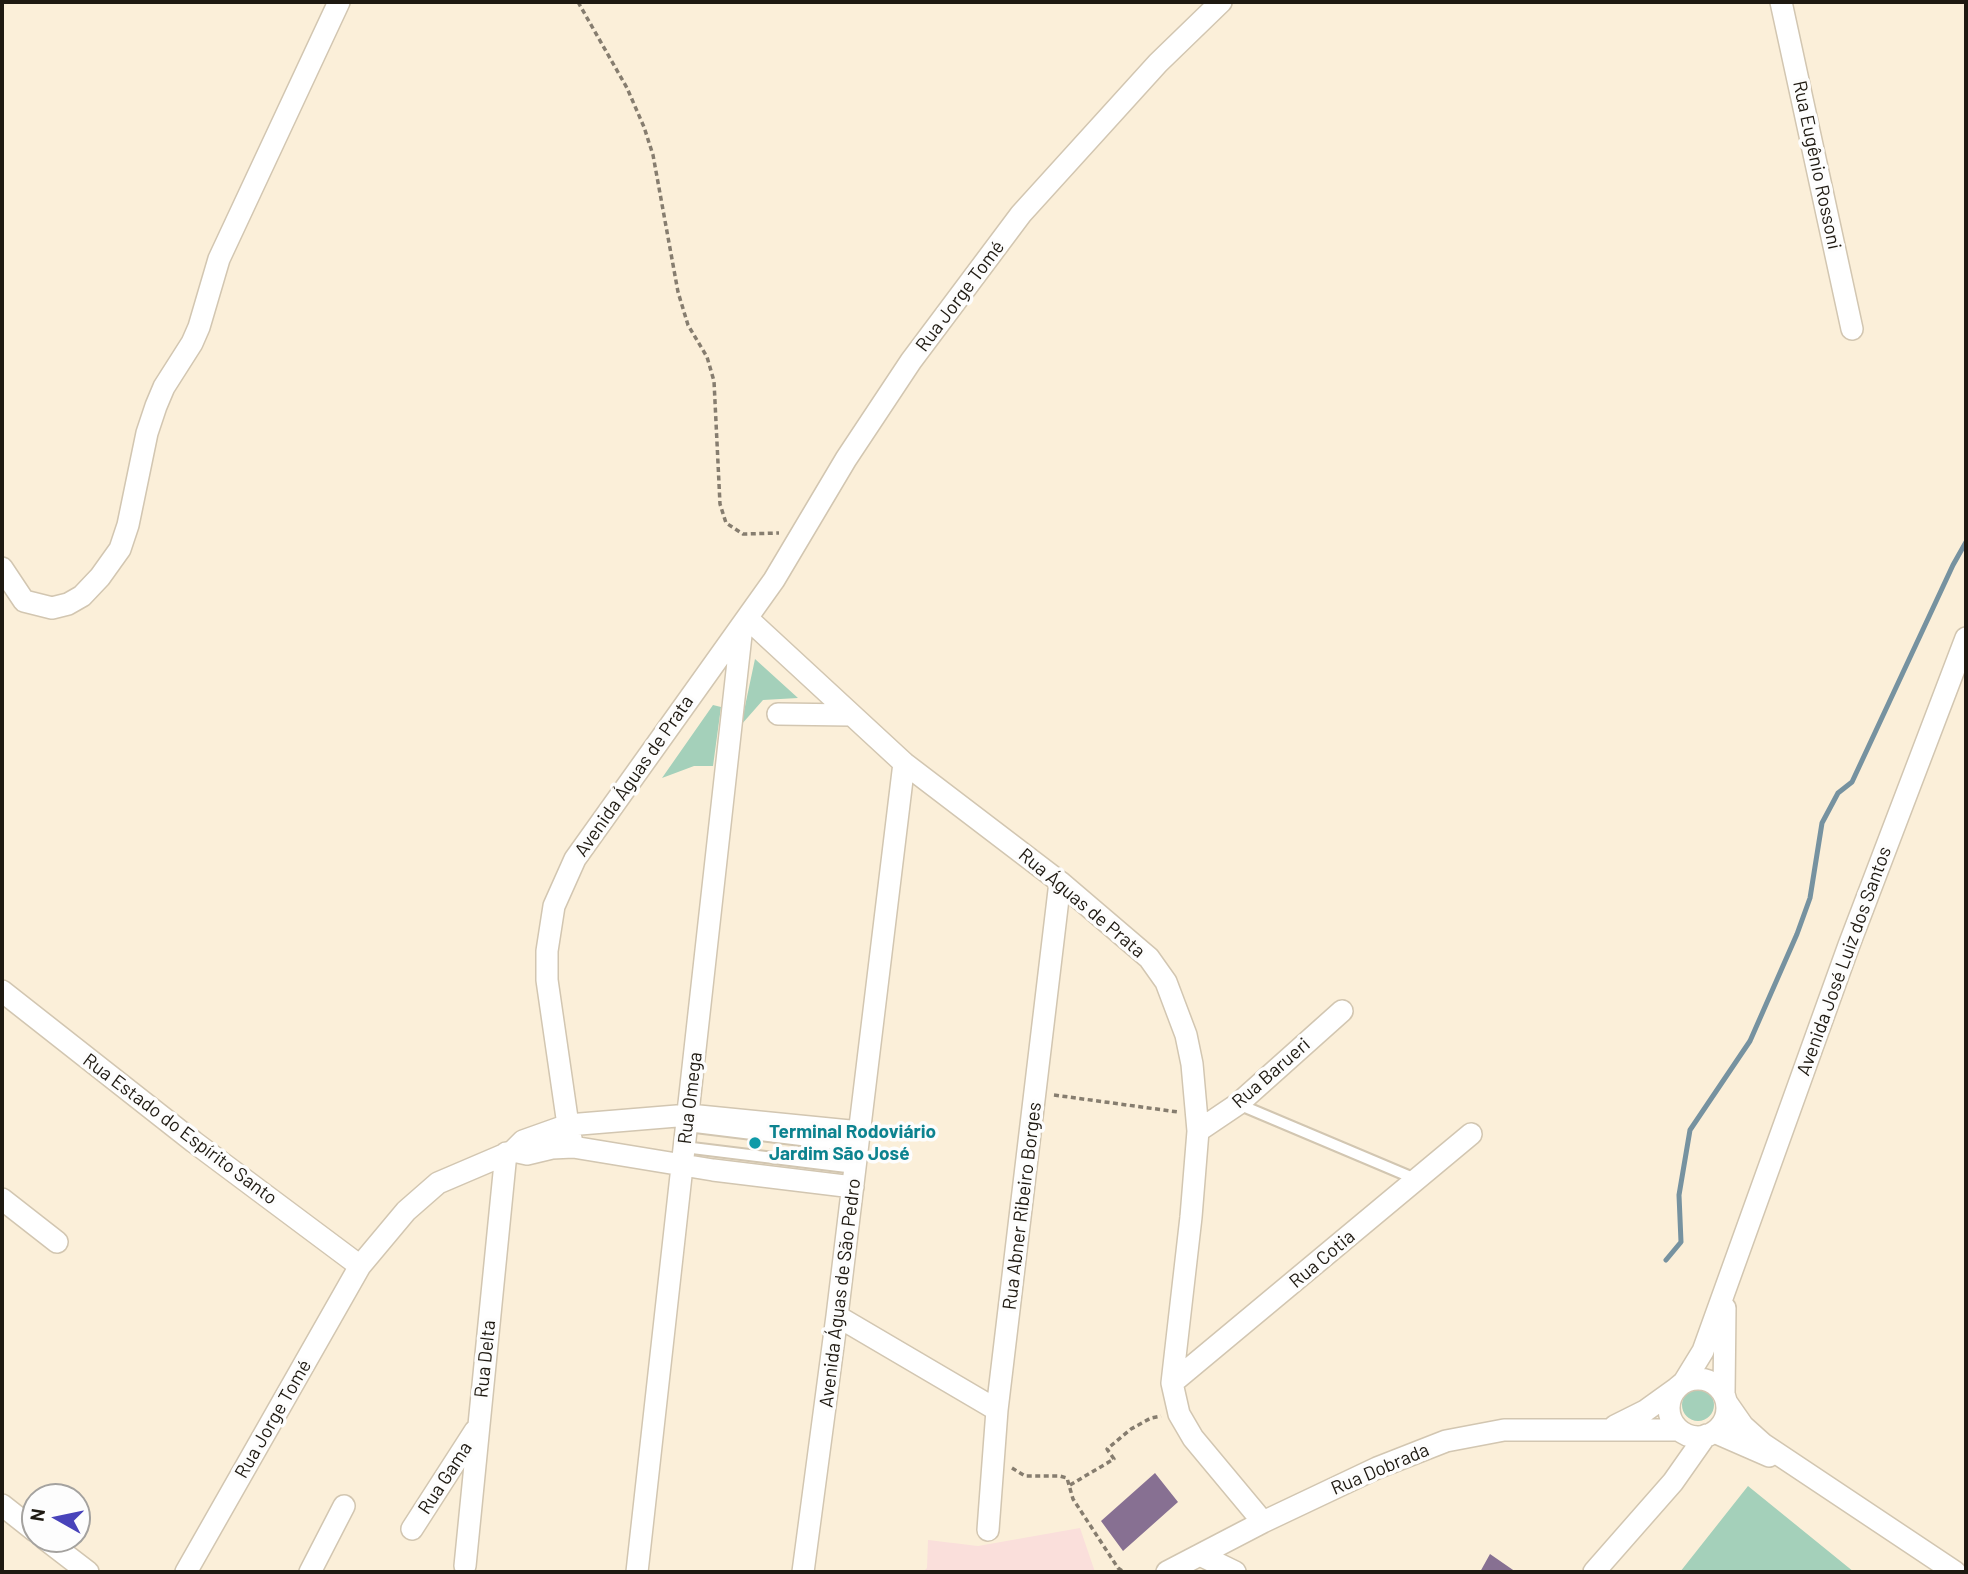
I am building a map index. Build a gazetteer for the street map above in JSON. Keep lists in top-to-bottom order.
{
  "streets": {
    "street": [
      "Rua Eugênio Rossoni",
      "Rua Jorge Tomé",
      "Avenida Águas de Prata",
      "Rua Águas de Prata",
      "Avenida José Luiz dos Santos",
      "Rua Barueri",
      "Rua Omega",
      "Rua Estado do Espírito Santo",
      "Rua Abner Ribeiro Borges",
      "Rua Cotia",
      "Avenida Águas de São Pedro",
      "Rua Delta",
      "Rua Dobrada",
      "Rua Gama"
    ]
  },
  "crossings": [
    ["Rua Jorge Tomé", "Avenida Águas de Prata"],
    ["Rua Jorge Tomé", "Rua Águas de Prata"],
    ["Rua Jorge Tomé", "Rua Omega"],
    ["Rua Jorge Tomé", "Rua Estado do Espírito Santo"],
    ["Avenida Águas de Prata", "Rua Águas de Prata"],
    ["Avenida Águas de Prata", "Rua Omega"],
    ["Rua Águas de Prata", "Rua Barueri"],
    ["Rua Águas de Prata", "Rua Omega"],
    ["Rua Águas de Prata", "Rua Abner Ribeiro Borges"],
    ["Rua Águas de Prata", "Rua Cotia"],
    ["Rua Águas de Prata", "Avenida Águas de São Pedro"],
    ["Rua Águas de Prata", "Rua Dobrada"],
    ["Avenida José Luiz dos Santos", "Rua Dobrada"],
    ["Rua Delta", "Rua Gama"]
  ],
  "places": ["Terminal Rodoviário Jardim São José"],
  "north": "left"
}
